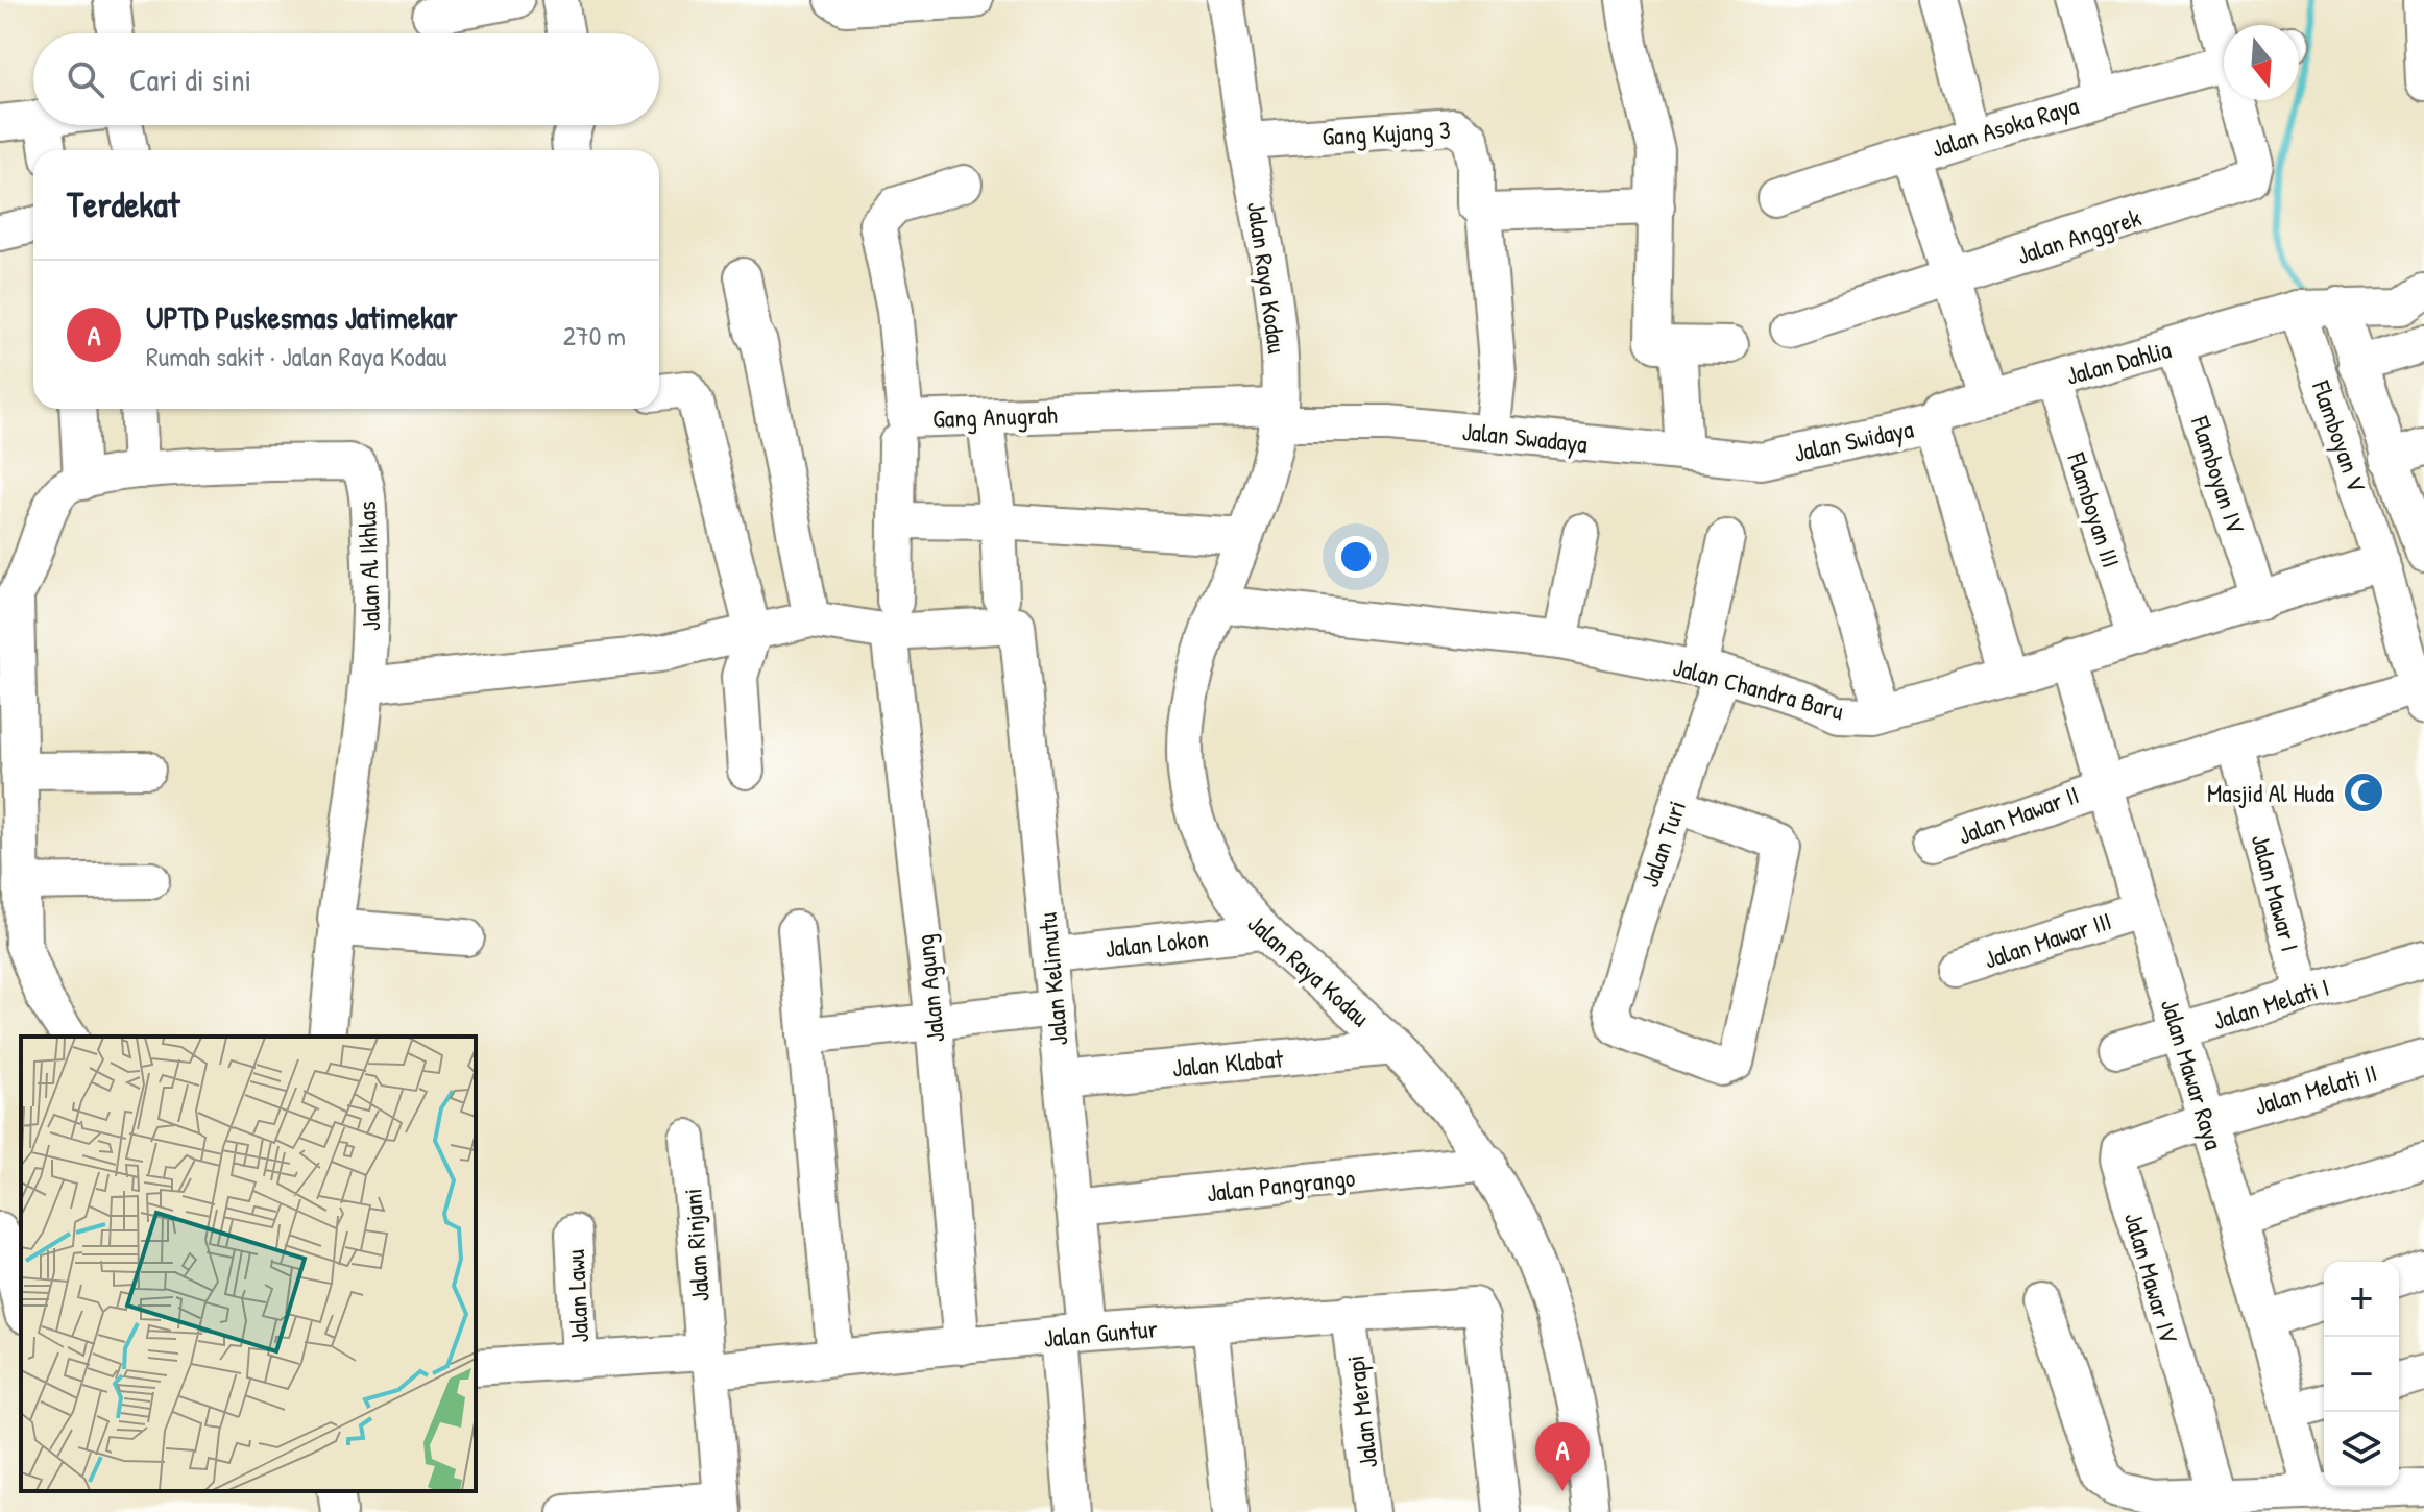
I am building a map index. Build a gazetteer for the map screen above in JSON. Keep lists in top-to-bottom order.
{
  "streets": {
    "street": [
      "Jalan Asoka Raya",
      "Gang Kujang 3",
      "Jalan Anggrek",
      "Jalan Raya Kodau",
      "Jalan Dahlia",
      "Gang Anugrah",
      "Flamboyan V",
      "Jalan Swadaya",
      "Jalan Swidaya",
      "Flamboyan IV",
      "Flamboyan III",
      "Jalan Al Ikhlas",
      "Jalan Chandra Baru",
      "Jalan Mawar II",
      "Jalan Turi",
      "Jalan Mawar I",
      "Jalan Mawar III",
      "Jalan Lokon",
      "Jalan Kelimutu",
      "Jalan Agung",
      "Jalan Melati I",
      "Jalan Klabat",
      "Jalan Mawar Raya",
      "Jalan Melati II",
      "Jalan Pangrango",
      "Jalan Rinjani",
      "Jalan Mawar IV",
      "Jalan Lawu",
      "Jalan Guntur",
      "Jalan Merapi"
    ]
  },
  "crossings": [
    ["Gang Kujang 3", "Jalan Raya Kodau"],
    ["Jalan Raya Kodau", "Gang Anugrah"],
    ["Jalan Raya Kodau", "Jalan Swadaya"],
    ["Jalan Raya Kodau", "Jalan Chandra Baru"],
    ["Jalan Raya Kodau", "Jalan Lokon"],
    ["Jalan Raya Kodau", "Jalan Klabat"],
    ["Jalan Raya Kodau", "Jalan Pangrango"],
    ["Jalan Dahlia", "Flamboyan V"],
    ["Jalan Dahlia", "Jalan Swidaya"],
    ["Jalan Dahlia", "Flamboyan IV"],
    ["Jalan Dahlia", "Flamboyan III"],
    ["Gang Anugrah", "Jalan Swadaya"],
    ["Flamboyan V", "Jalan Chandra Baru"],
    ["Flamboyan V", "Jalan Mawar II"],
    ["Jalan Swadaya", "Jalan Swidaya"],
    ["Flamboyan IV", "Jalan Chandra Baru"],
    ["Flamboyan III", "Jalan Chandra Baru"],
    ["Jalan Chandra Baru", "Jalan Turi"],
    ["Jalan Chandra Baru", "Jalan Mawar Raya"],
    ["Jalan Mawar II", "Jalan Mawar I"],
    ["Jalan Mawar II", "Jalan Mawar Raya"],
    ["Jalan Mawar I", "Jalan Melati I"],
    ["Jalan Mawar III", "Jalan Mawar Raya"],
    ["Jalan Lokon", "Jalan Kelimutu"],
    ["Jalan Kelimutu", "Jalan Klabat"],
    ["Jalan Kelimutu", "Jalan Pangrango"],
    ["Jalan Kelimutu", "Jalan Guntur"],
    ["Jalan Agung", "Jalan Guntur"],
    ["Jalan Melati I", "Jalan Mawar Raya"],
    ["Jalan Mawar Raya", "Jalan Melati II"],
    ["Jalan Mawar Raya", "Jalan Mawar IV"],
    ["Jalan Melati II", "Jalan Mawar IV"],
    ["Jalan Rinjani", "Jalan Guntur"],
    ["Jalan Lawu", "Jalan Guntur"],
    ["Jalan Guntur", "Jalan Merapi"]
  ],
  "places": {
    "mosque": ["Masjid Al Huda"]
  },
  "north": "bottom",
  "page": {
    "search": "Cari di sini",
    "heading": "Terdekat",
    "list": [
      {
        "mark": "A",
        "name": "UPTD Puskesmas Jatimekar",
        "note": "Rumah sakit · Jalan Raya Kodau",
        "value": "270 m"
      }
    ],
    "map_buttons": ["+", "−"],
    "pins": "A"
  }
}
